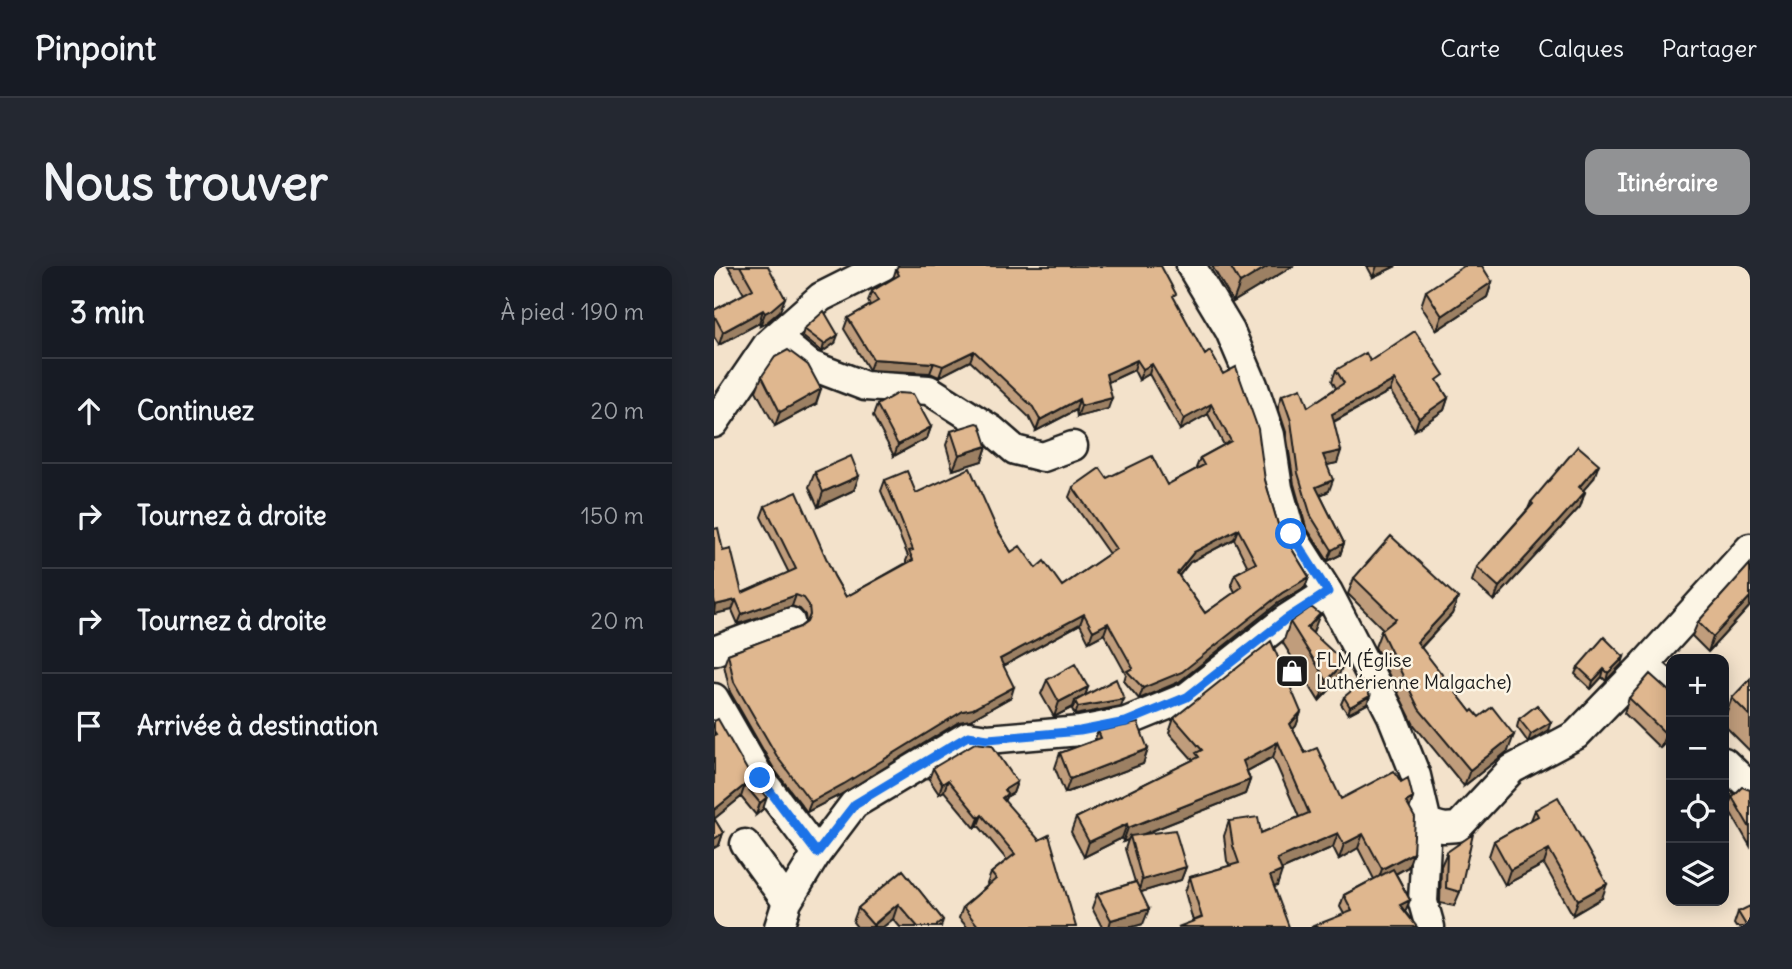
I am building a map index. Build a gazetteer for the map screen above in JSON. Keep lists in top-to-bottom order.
{
  "places": {
    "shop": ["FLM (Église Luthérienne Malgache)"]
  },
  "page": {
    "header": "Pinpoint",
    "nav": ["Carte", "Calques", "Partager"],
    "buttons": "Itinéraire",
    "title": "Nous trouver",
    "heading": ["3 min", "À pied · 190 m"],
    "list": [
      ["Continuez", "20 m"],
      ["Tournez à droite", "150 m"],
      ["Tournez à droite", "20 m"],
      "Arrivée à destination"
    ],
    "map_buttons": ["+", "−"]
  }
}
